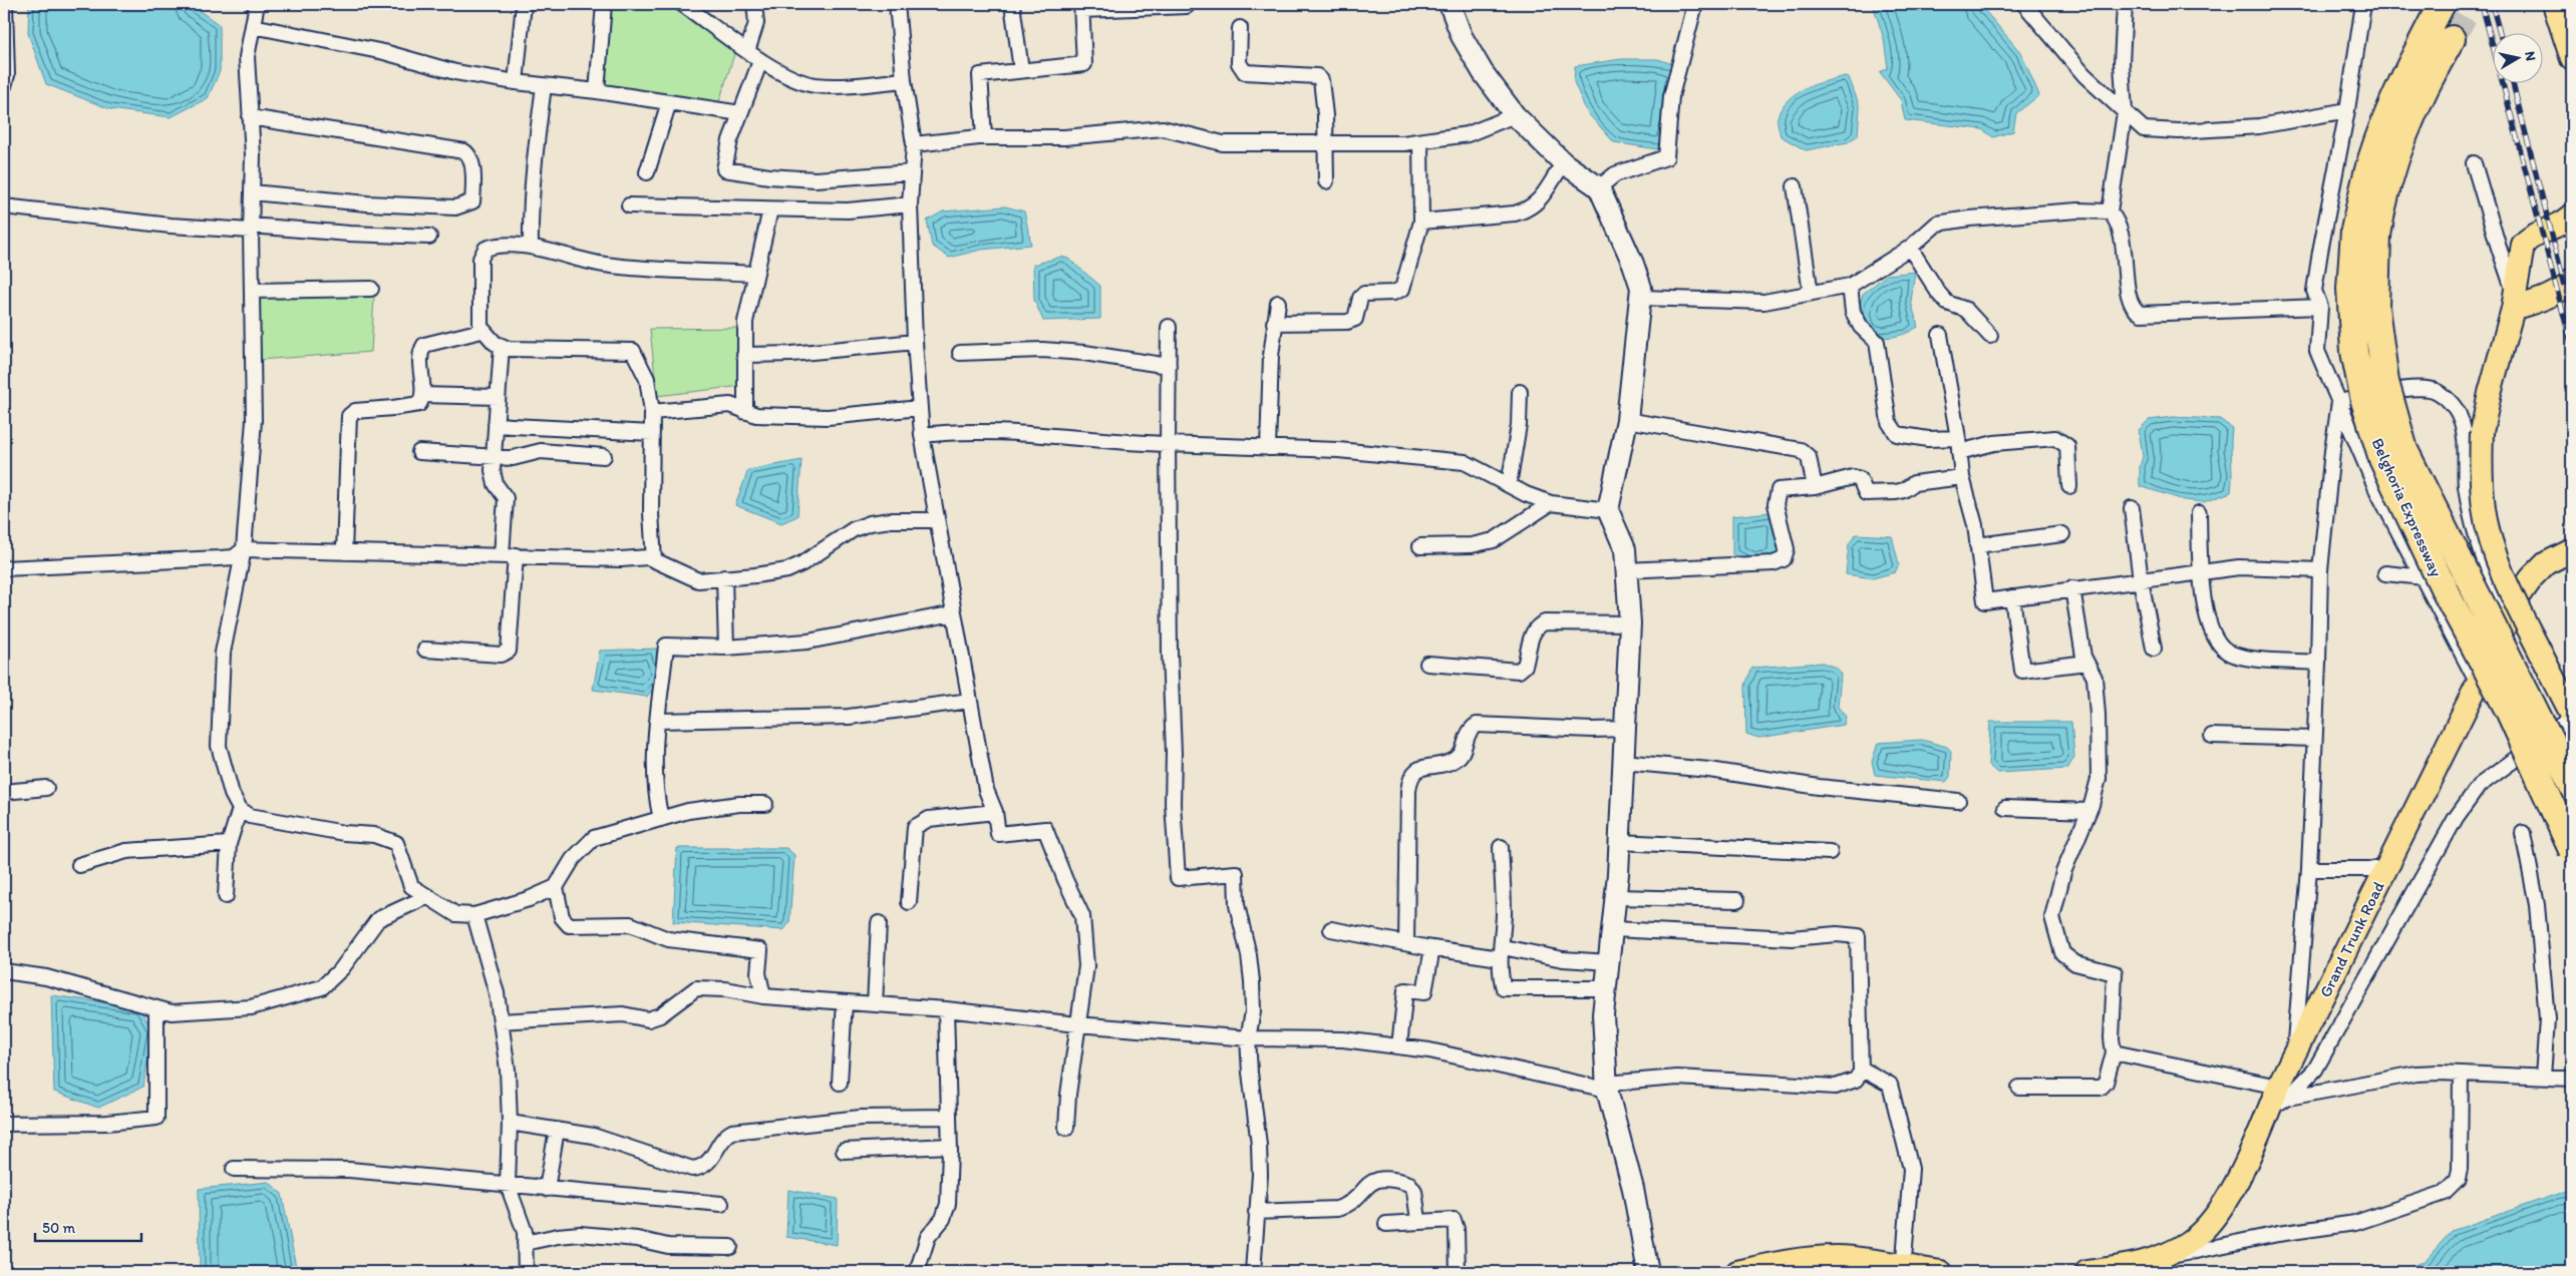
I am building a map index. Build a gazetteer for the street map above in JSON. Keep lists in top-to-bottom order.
{
  "streets": {
    "highway": ["Belghoria Expressway"],
    "main road": ["Grand Trunk Road"]
  },
  "scale_bar": "50 m",
  "north": "right"
}
